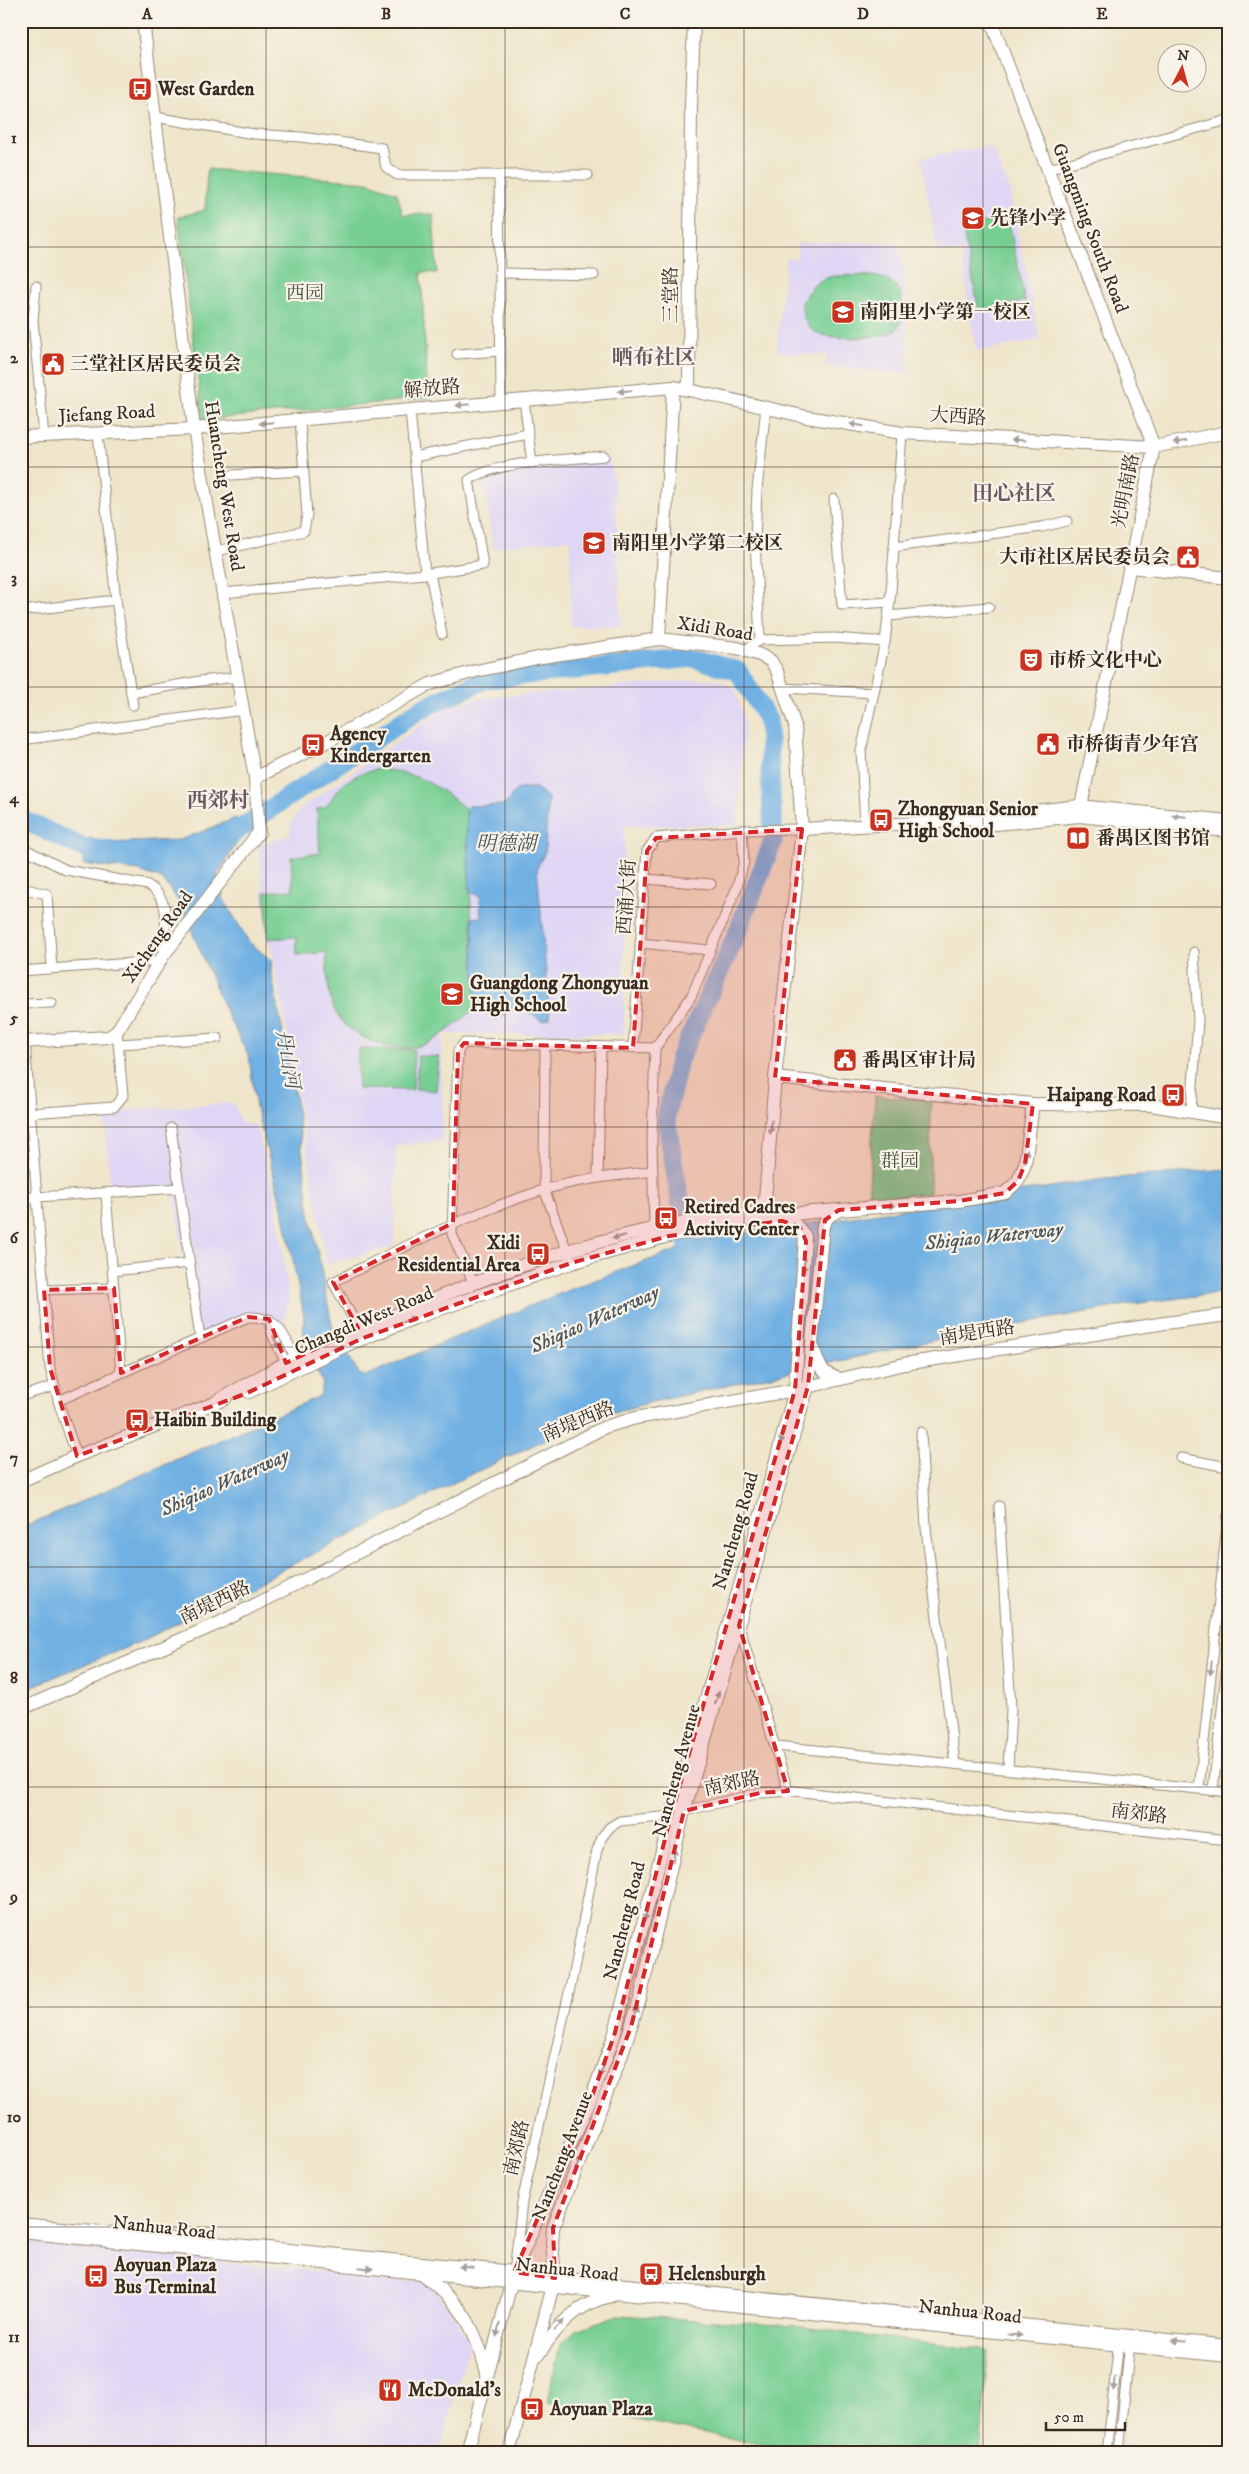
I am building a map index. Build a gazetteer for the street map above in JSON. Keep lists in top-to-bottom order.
{
  "streets": {
    "street": [
      "Guangming South Road",
      "三堂路",
      "解放路",
      "Jiefang Road",
      "大西路",
      "Huancheng West Road",
      "光明南路",
      "Xidi Road",
      "西涌大街",
      "Xicheng Road",
      "Changdi West Road",
      "南堤西路",
      "Nancheng Road",
      "Nancheng Avenue",
      "南郊路",
      "Nanhua Road"
    ]
  },
  "crossings": [
    ["Guangming South Road", "大西路"],
    ["Guangming South Road", "光明南路"],
    ["三堂路", "大西路"],
    ["解放路", "Jiefang Road"],
    ["解放路", "Huancheng West Road"],
    ["Jiefang Road", "Huancheng West Road"],
    ["大西路", "光明南路"],
    ["Huancheng West Road", "Xidi Road"],
    ["Huancheng West Road", "Xicheng Road"],
    ["Xidi Road", "西涌大街"],
    ["Xidi Road", "Xicheng Road"],
    ["Xidi Road", "Changdi West Road"],
    ["Xidi Road", "Nancheng Road"],
    ["Changdi West Road", "Nancheng Road"],
    ["南堤西路", "Nancheng Road"],
    ["南堤西路", "Nancheng Avenue"],
    ["Nancheng Road", "南郊路"],
    ["Nancheng Road", "Nanhua Road"],
    ["Nancheng Avenue", "南郊路"],
    ["Nancheng Avenue", "Nanhua Road"],
    ["南郊路", "Nanhua Road"]
  ],
  "one_way": ["Nancheng Road", "Nancheng Avenue"],
  "districts": ["晒布社区", "田心社区", "西郊村"],
  "water": ["明德湖", "丹山河", "Shiqiao Waterway"],
  "parks": ["西园", "群园"],
  "places": {
    "bus stop": [
      "West Garden",
      "Agency Kindergarten",
      "Zhongyuan Senior High School",
      "Haipang Road",
      "Retired Cadres Activity Center",
      "Xidi Residential Area",
      "Haibin Building",
      "Helensburgh",
      "Aoyuan Plaza Bus Terminal",
      "Aoyuan Plaza"
    ],
    "school or university": [
      "先锋小学",
      "南阳里小学第一校区",
      "南阳里小学第二校区",
      "Guangdong Zhongyuan High School"
    ],
    "public building": [
      "三堂社区居民委员会",
      "大市社区居民委员会",
      "市桥街青少年宫",
      "番禺区审计局"
    ],
    "theatre": ["市桥文化中心"],
    "library": ["番禺区图书馆"],
    "restaurant": ["McDonald's"]
  },
  "scale_bar": "50 m",
  "north": "top",
  "grid": {
    "columns": [
      "A",
      "B",
      "C",
      "D",
      "E"
    ],
    "rows": [
      "1",
      "2",
      "3",
      "4",
      "5",
      "6",
      "7",
      "8",
      "9",
      "10",
      "11"
    ]
  }
}
